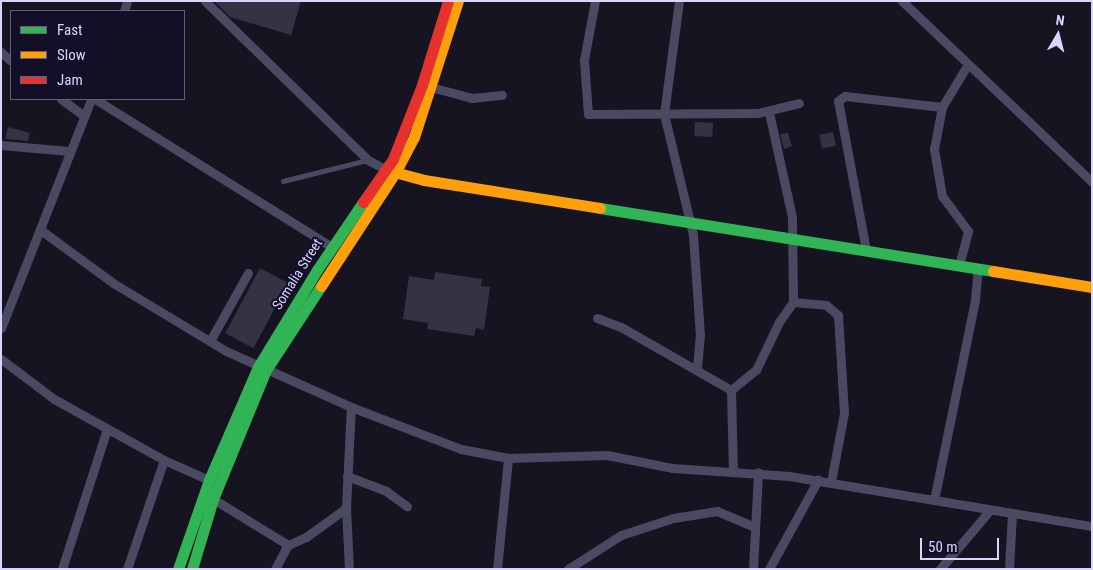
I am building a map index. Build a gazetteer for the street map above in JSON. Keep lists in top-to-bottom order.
{
  "streets": {
    "main road": ["Somalia Street"]
  },
  "legend": ["Fast", "Slow", "Jam"],
  "scale_bar": "50 m",
  "north": "top"
}
